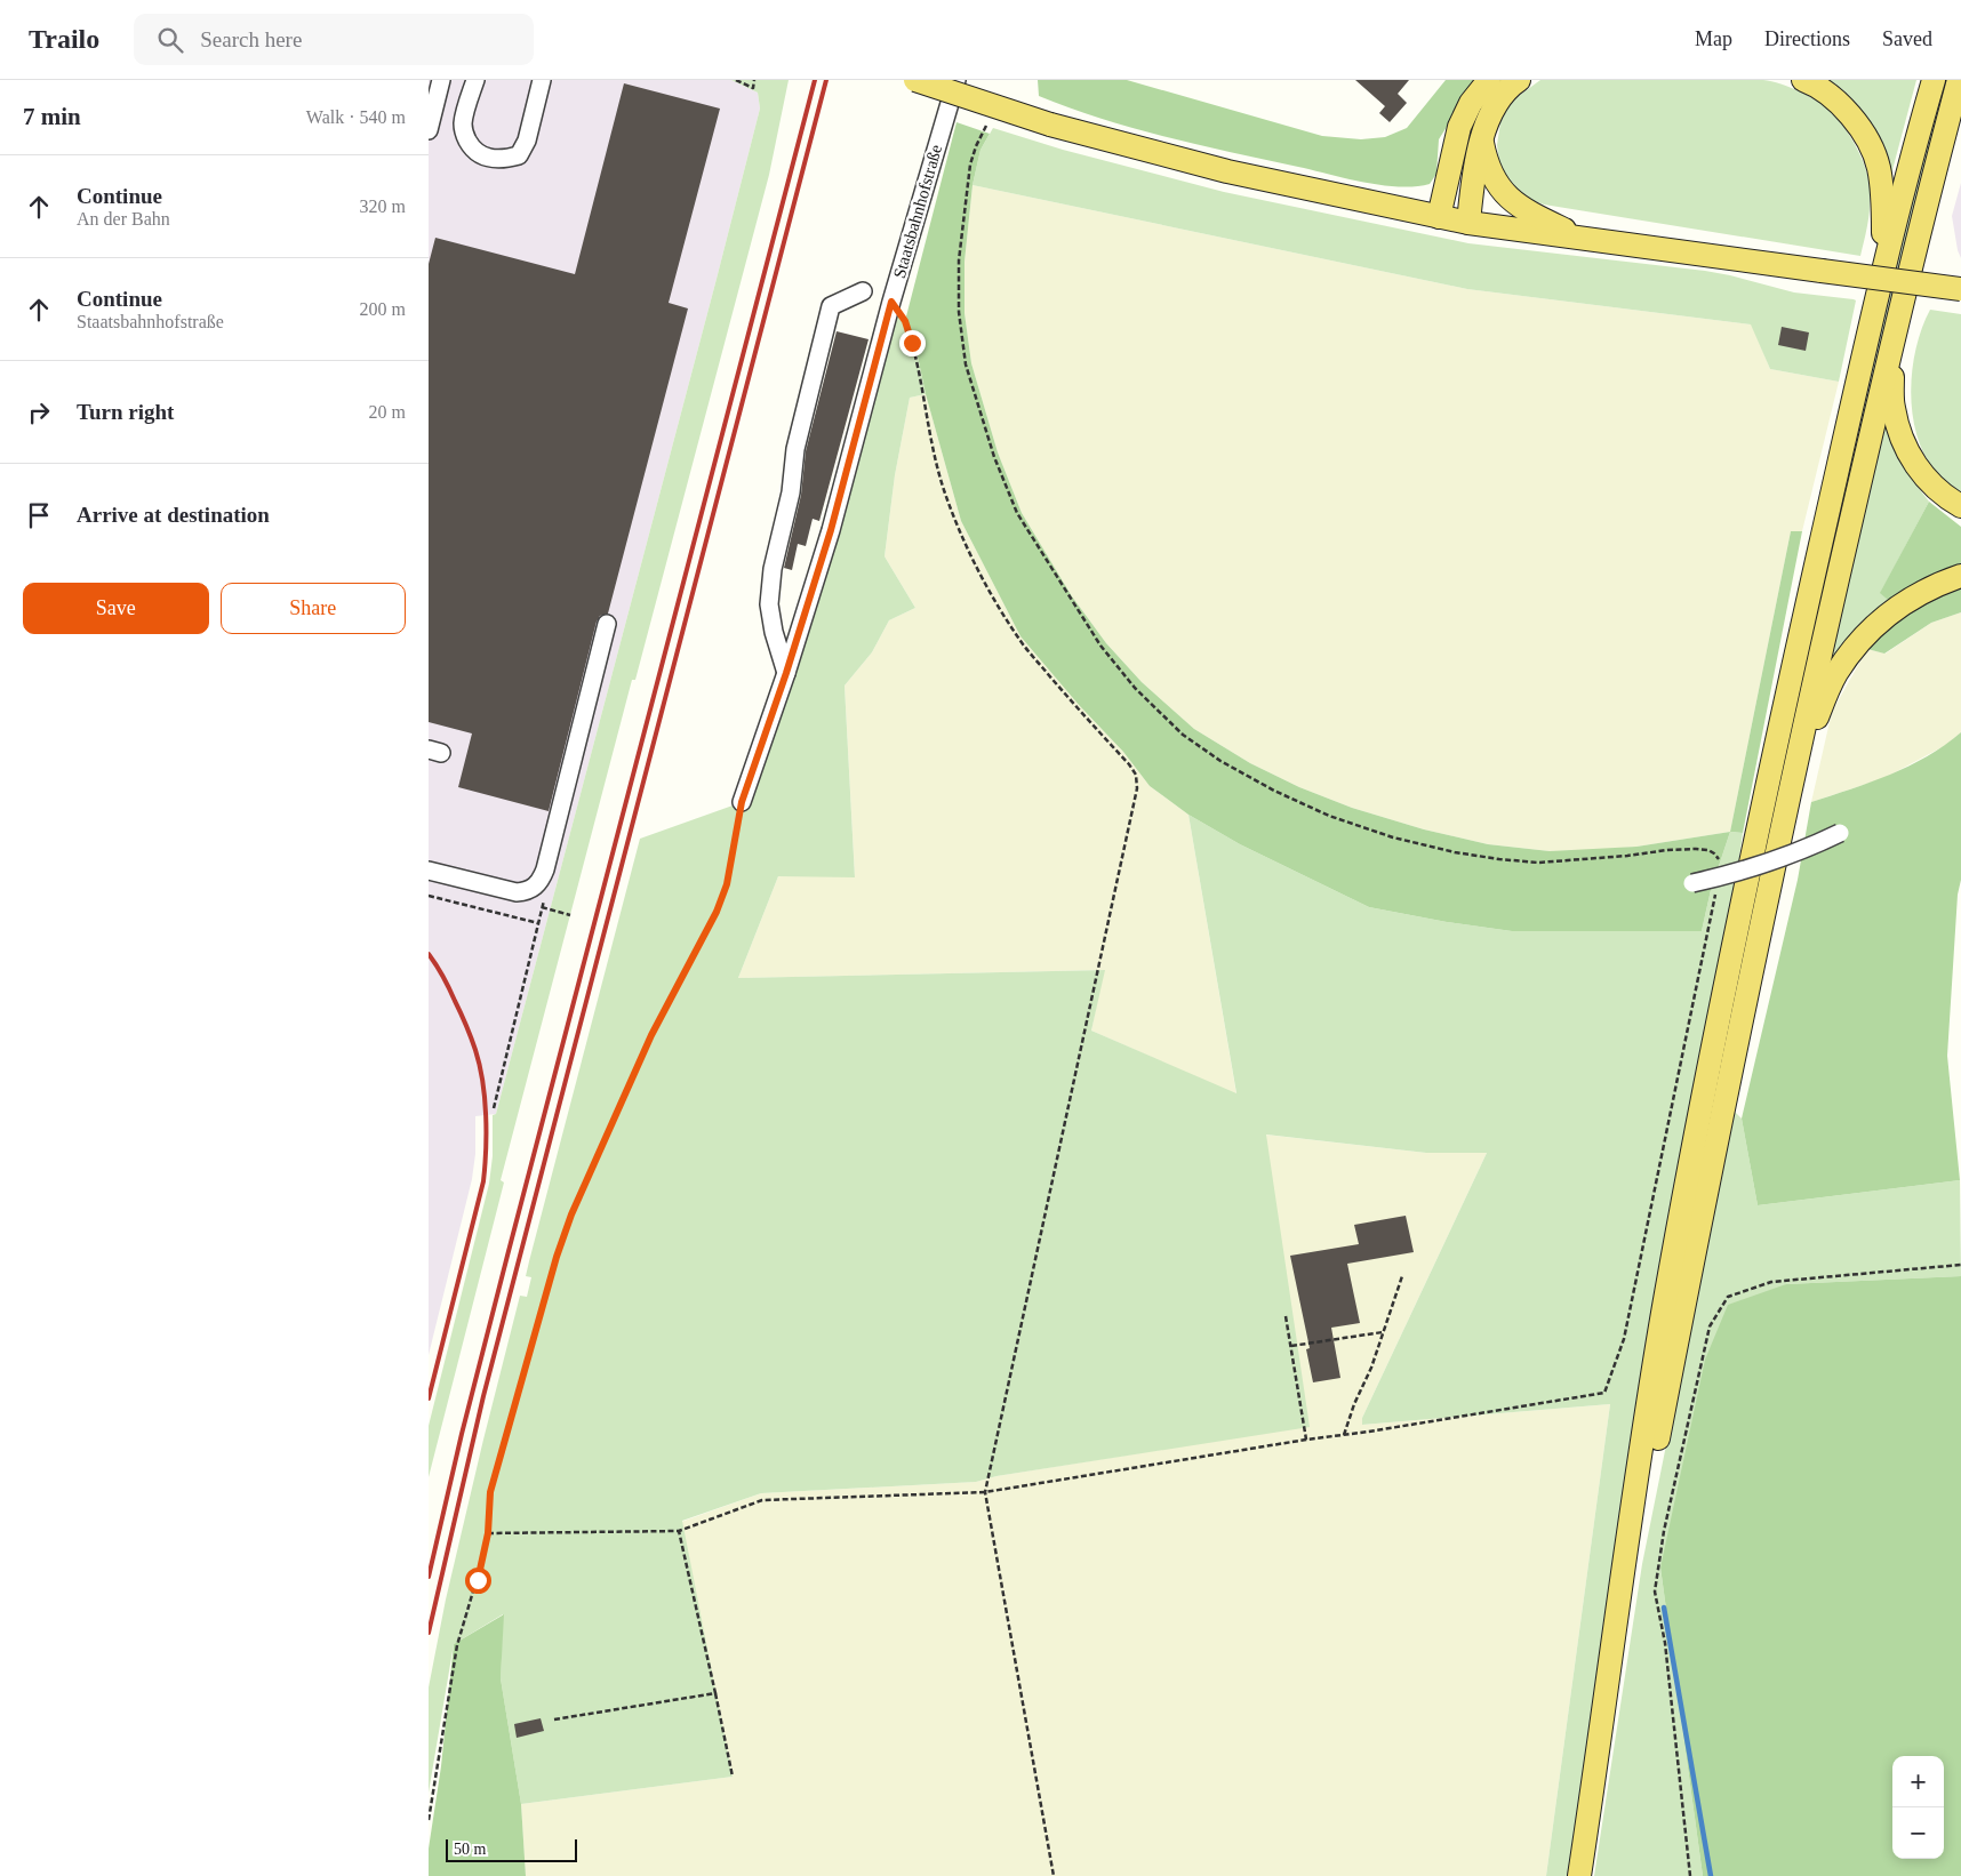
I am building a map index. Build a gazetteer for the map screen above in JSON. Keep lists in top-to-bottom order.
{
  "streets": {
    "street": ["Staatsbahnhofstraße"]
  },
  "scale_bar": "50 m",
  "page": {
    "header": "Trailo",
    "search": "Search here",
    "nav": ["Map", "Directions", "Saved"],
    "heading": ["7 min", "Walk · 540 m"],
    "list": [
      ["Continue", "An der Bahn", "320 m"],
      ["Continue", "Staatsbahnhofstraße", "200 m"],
      ["Turn right", "20 m"],
      "Arrive at destination"
    ],
    "buttons": ["Save", "Share"],
    "map_buttons": ["+", "−"],
    "scale": "50 m"
  }
}
